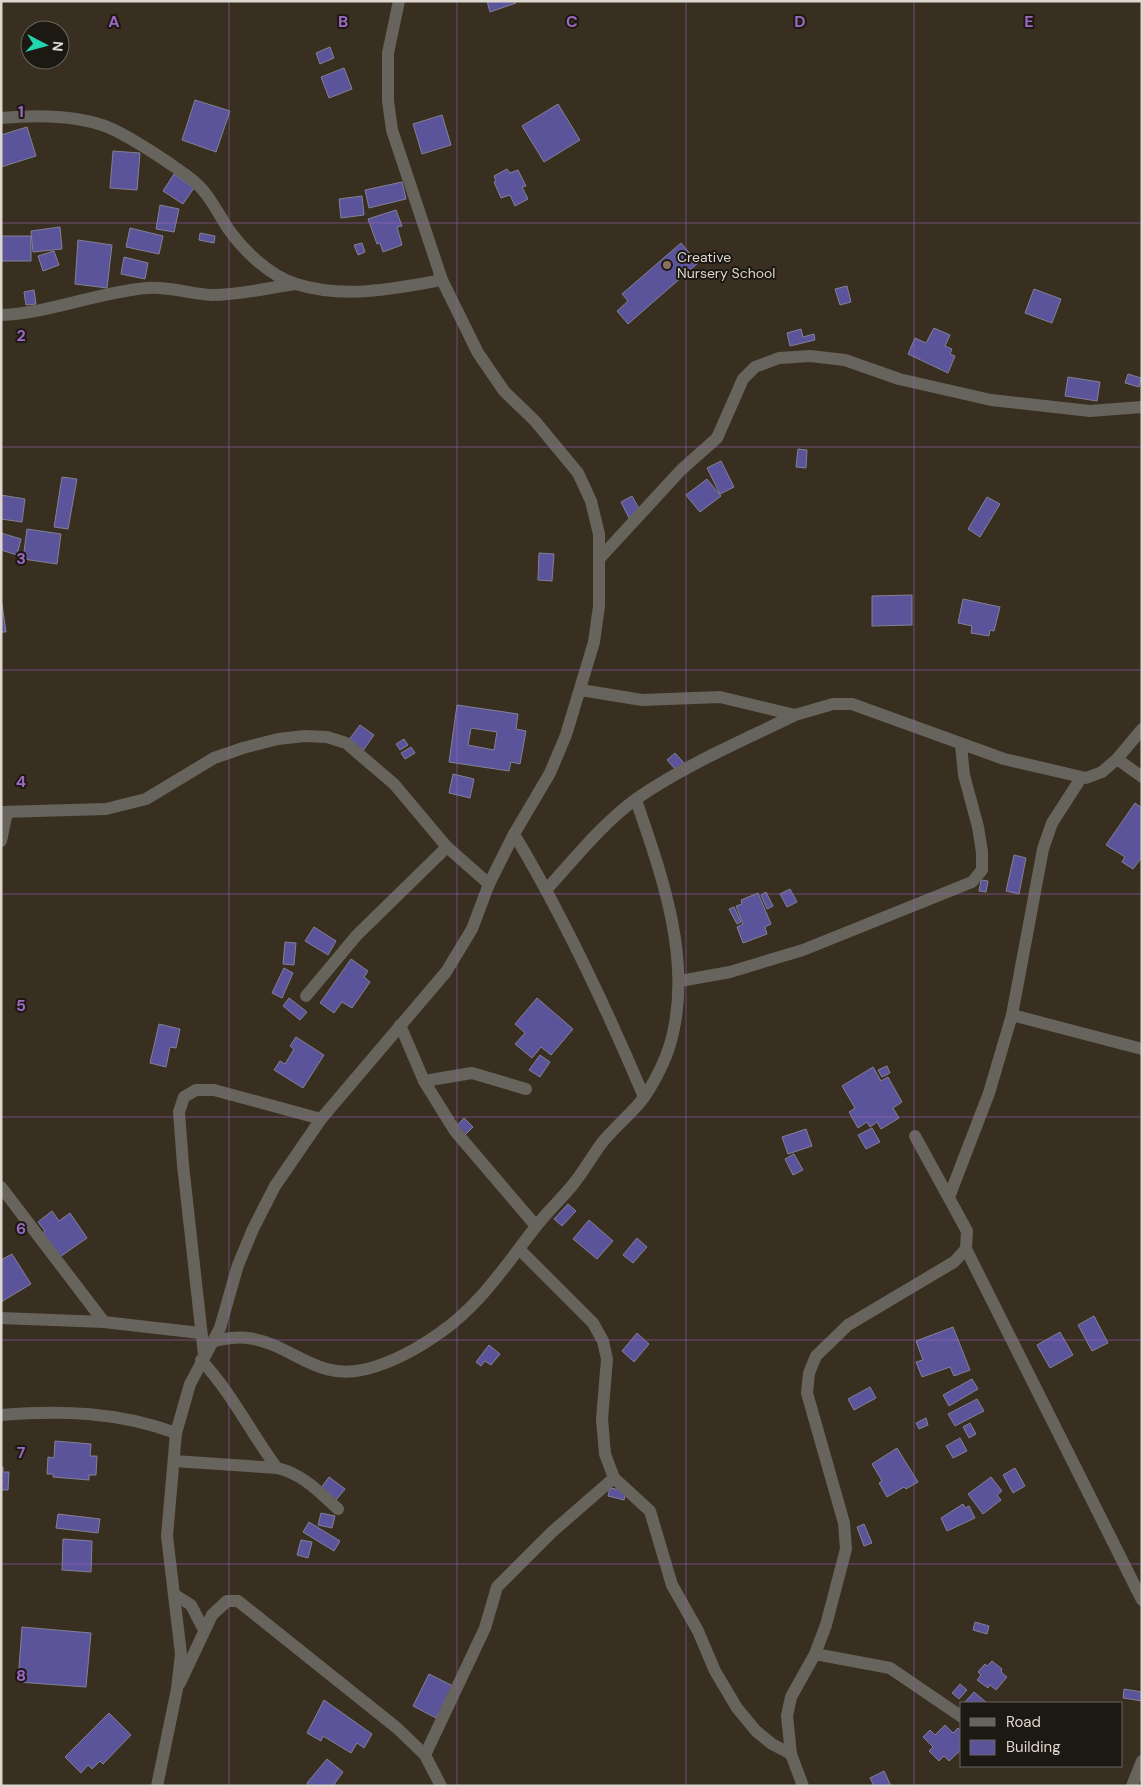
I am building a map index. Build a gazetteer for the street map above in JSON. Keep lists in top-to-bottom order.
{
  "places": ["Creative Nursery School"],
  "legend": ["Road", "Building"],
  "north": "right",
  "grid": {
    "columns": [
      "A",
      "B",
      "C",
      "D",
      "E"
    ],
    "rows": [
      "1",
      "2",
      "3",
      "4",
      "5",
      "6",
      "7",
      "8"
    ]
  }
}
